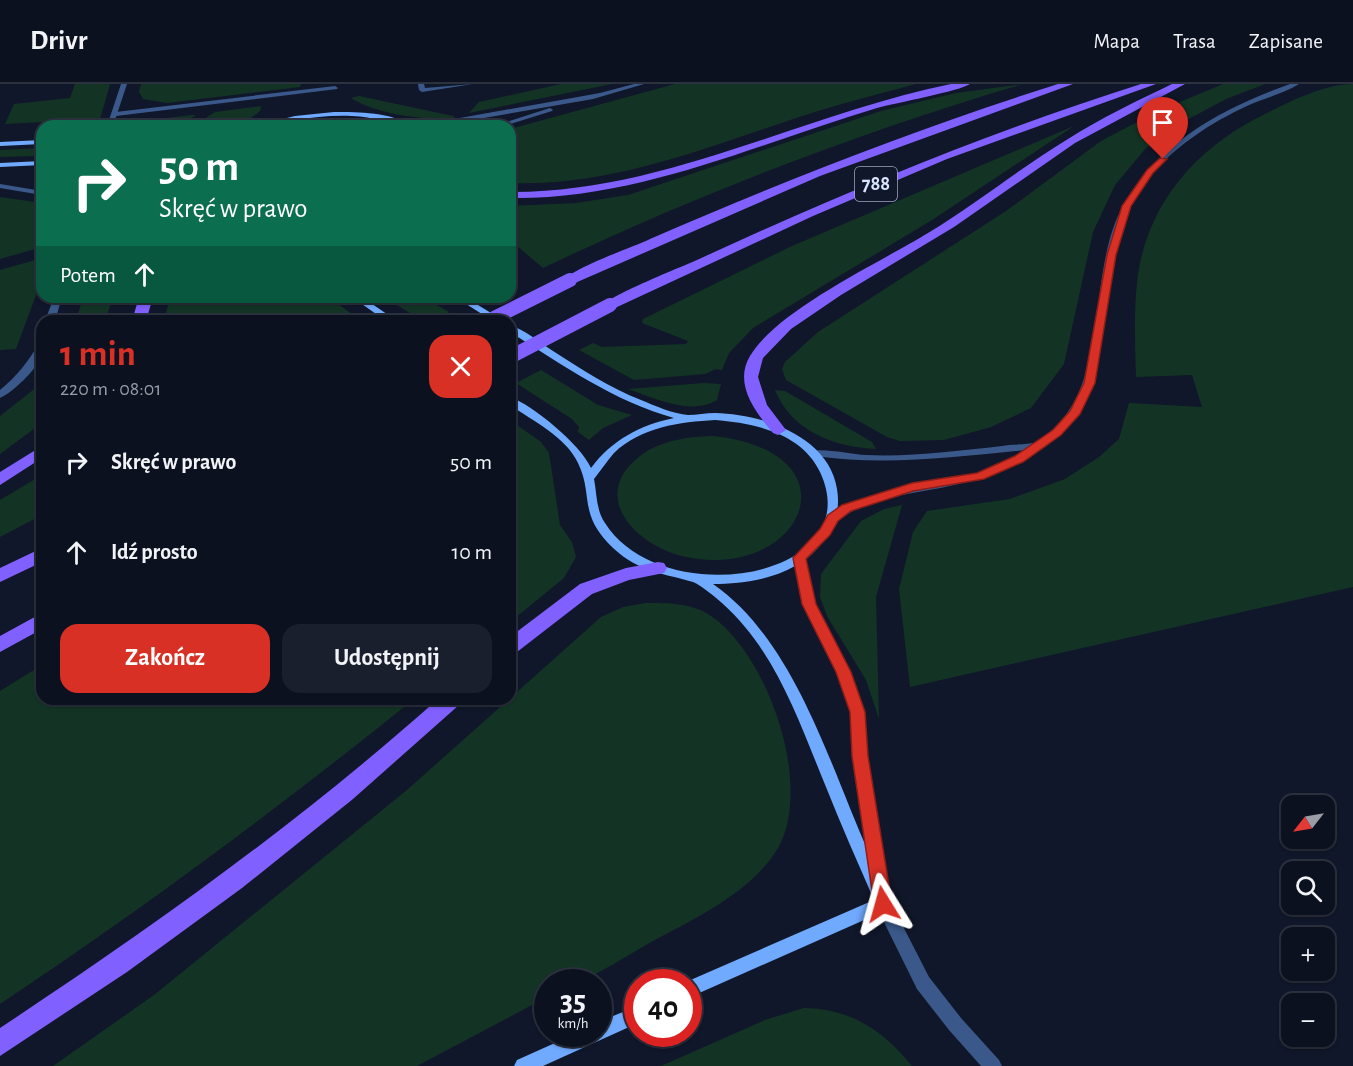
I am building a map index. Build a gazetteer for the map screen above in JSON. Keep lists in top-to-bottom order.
{
  "streets": {
    "main road": ["788"]
  },
  "north": "bottom left",
  "page": {
    "header": "Drivr",
    "nav": ["Mapa", "Trasa", "Zapisane"],
    "turn": ["50 m", "Skręć w prawo"],
    "then": "Potem",
    "heading": ["1 min", "220 m · 08:01"],
    "list": [
      {
        "name": "Skręć w prawo",
        "value": "50 m"
      },
      {
        "name": "Idź prosto",
        "value": "10 m"
      }
    ],
    "buttons": ["Zakończ", "Udostępnij"],
    "map_buttons": ["+", "−"],
    "speed": "35 km/h",
    "limit": "40"
  }
}
